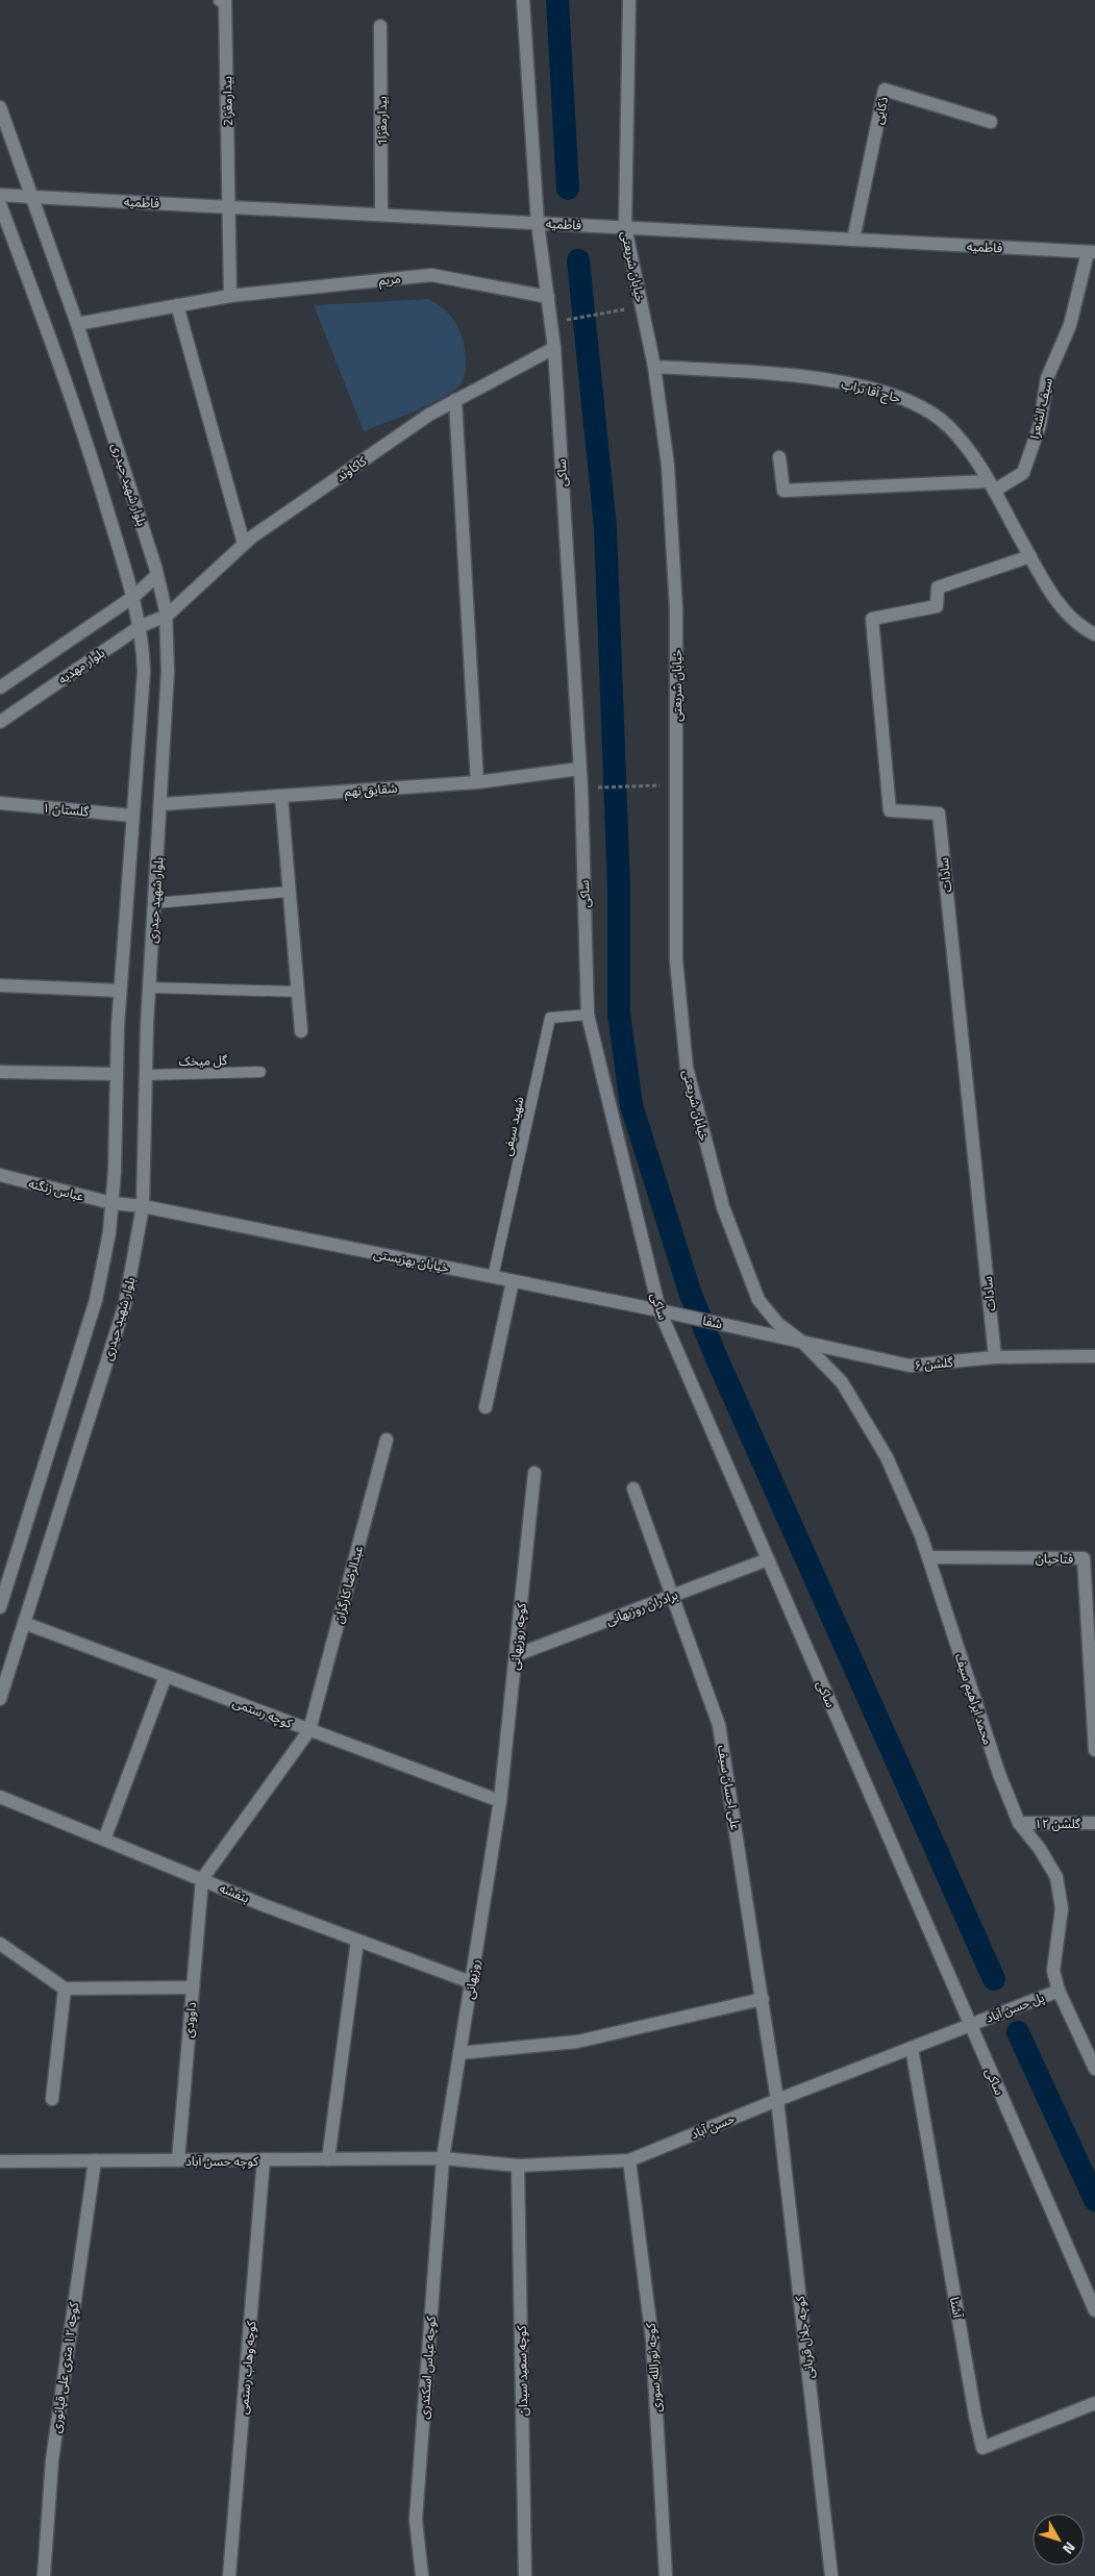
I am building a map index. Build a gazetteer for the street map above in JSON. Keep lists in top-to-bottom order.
{
  "streets": {
    "street": [
      "بیدارمغز 2",
      "ذکایی",
      "بیدارمغز 1",
      "فاطمیه",
      "خیابان شریعتی",
      "مریم",
      "حاج آقا تراب",
      "سیف الشعرا",
      "کاکاوند",
      "ساکی",
      "بلوار شهید حیدری",
      "بلوار مهدیه",
      "شقایق نهم",
      "گلستان ۱",
      "سادات",
      "عباس زنگنه",
      "خیابان بهزیستی",
      "شفا",
      "گلشن ۶",
      "فتاحیان",
      "عبدالرضا کارگران",
      "برادران روزبهانی",
      "کوچه روزبهانی",
      "محمد ابراهیم سیف",
      "کوچه رستمی",
      "علی احسان سیف",
      "گلشن ۱۲",
      "بنفشه",
      "روزبهانی",
      "پل حسن آباد",
      "داوودی",
      "حسن آباد",
      "کوچه حسن آباد",
      "آشنا",
      "کوچه جلال قربانی",
      "کوچه ۱۲ متری علی قپانوری",
      "کوچه وهاب رستمی",
      "کوچه عباس اسکندری",
      "کوچه نورالله سوری",
      "کوچه سعید سیدان"
    ],
    "lane": ["گل میخک", "شهید سیفی"]
  },
  "crossings": [
    ["بیدارمغز 2", "فاطمیه"],
    ["ذکایی", "فاطمیه"],
    ["بیدارمغز 1", "فاطمیه"],
    ["فاطمیه", "خیابان شریعتی"],
    ["فاطمیه", "سیف الشعرا"],
    ["فاطمیه", "ساکی"],
    ["فاطمیه", "بلوار شهید حیدری"],
    ["خیابان شریعتی", "حاج آقا تراب"],
    ["خیابان شریعتی", "گلشن ۶"],
    ["خیابان شریعتی", "محمد ابراهیم سیف"],
    ["مریم", "ساکی"],
    ["مریم", "بلوار شهید حیدری"],
    ["حاج آقا تراب", "سیف الشعرا"],
    ["حاج آقا تراب", "سادات"],
    ["کاکاوند", "ساکی"],
    ["کاکاوند", "بلوار شهید حیدری"],
    ["کاکاوند", "بلوار مهدیه"],
    ["ساکی", "شقایق نهم"],
    ["ساکی", "شهید سیفی"],
    ["ساکی", "خیابان بهزیستی"],
    ["ساکی", "برادران روزبهانی"],
    ["ساکی", "پل حسن آباد"],
    ["ساکی", "حسن آباد"],
    ["بلوار شهید حیدری", "بلوار مهدیه"],
    ["بلوار شهید حیدری", "شقایق نهم"],
    ["بلوار شهید حیدری", "گلستان ۱"],
    ["بلوار شهید حیدری", "گل میخک"],
    ["بلوار شهید حیدری", "عباس زنگنه"],
    ["بلوار شهید حیدری", "خیابان بهزیستی"],
    ["بلوار شهید حیدری", "کوچه رستمی"],
    ["سادات", "گلشن ۶"],
    ["شهید سیفی", "خیابان بهزیستی"],
    ["عباس زنگنه", "خیابان بهزیستی"],
    ["خیابان بهزیستی", "شفا"],
    ["شفا", "گلشن ۶"],
    ["گلشن ۶", "محمد ابراهیم سیف"],
    ["فتاحیان", "محمد ابراهیم سیف"],
    ["عبدالرضا کارگران", "کوچه رستمی"],
    ["برادران روزبهانی", "کوچه روزبهانی"],
    ["برادران روزبهانی", "علی احسان سیف"],
    ["کوچه روزبهانی", "کوچه رستمی"],
    ["کوچه روزبهانی", "روزبهانی"],
    ["محمد ابراهیم سیف", "گلشن ۱۲"],
    ["محمد ابراهیم سیف", "پل حسن آباد"],
    ["کوچه رستمی", "روزبهانی"],
    ["علی احسان سیف", "حسن آباد"],
    ["علی احسان سیف", "کوچه جلال قربانی"],
    ["بنفشه", "روزبهانی"],
    ["بنفشه", "داوودی"],
    ["روزبهانی", "حسن آباد"],
    ["روزبهانی", "کوچه حسن آباد"],
    ["روزبهانی", "کوچه عباس اسکندری"],
    ["پل حسن آباد", "حسن آباد"],
    ["داوودی", "کوچه حسن آباد"],
    ["حسن آباد", "کوچه حسن آباد"],
    ["حسن آباد", "آشنا"],
    ["حسن آباد", "کوچه جلال قربانی"],
    ["حسن آباد", "کوچه عباس اسکندری"],
    ["حسن آباد", "کوچه نورالله سوری"],
    ["حسن آباد", "کوچه سعید سیدان"],
    ["کوچه حسن آباد", "کوچه ۱۲ متری علی قپانوری"],
    ["کوچه حسن آباد", "کوچه وهاب رستمی"],
    ["کوچه حسن آباد", "کوچه عباس اسکندری"]
  ],
  "north": "bottom right"
}
